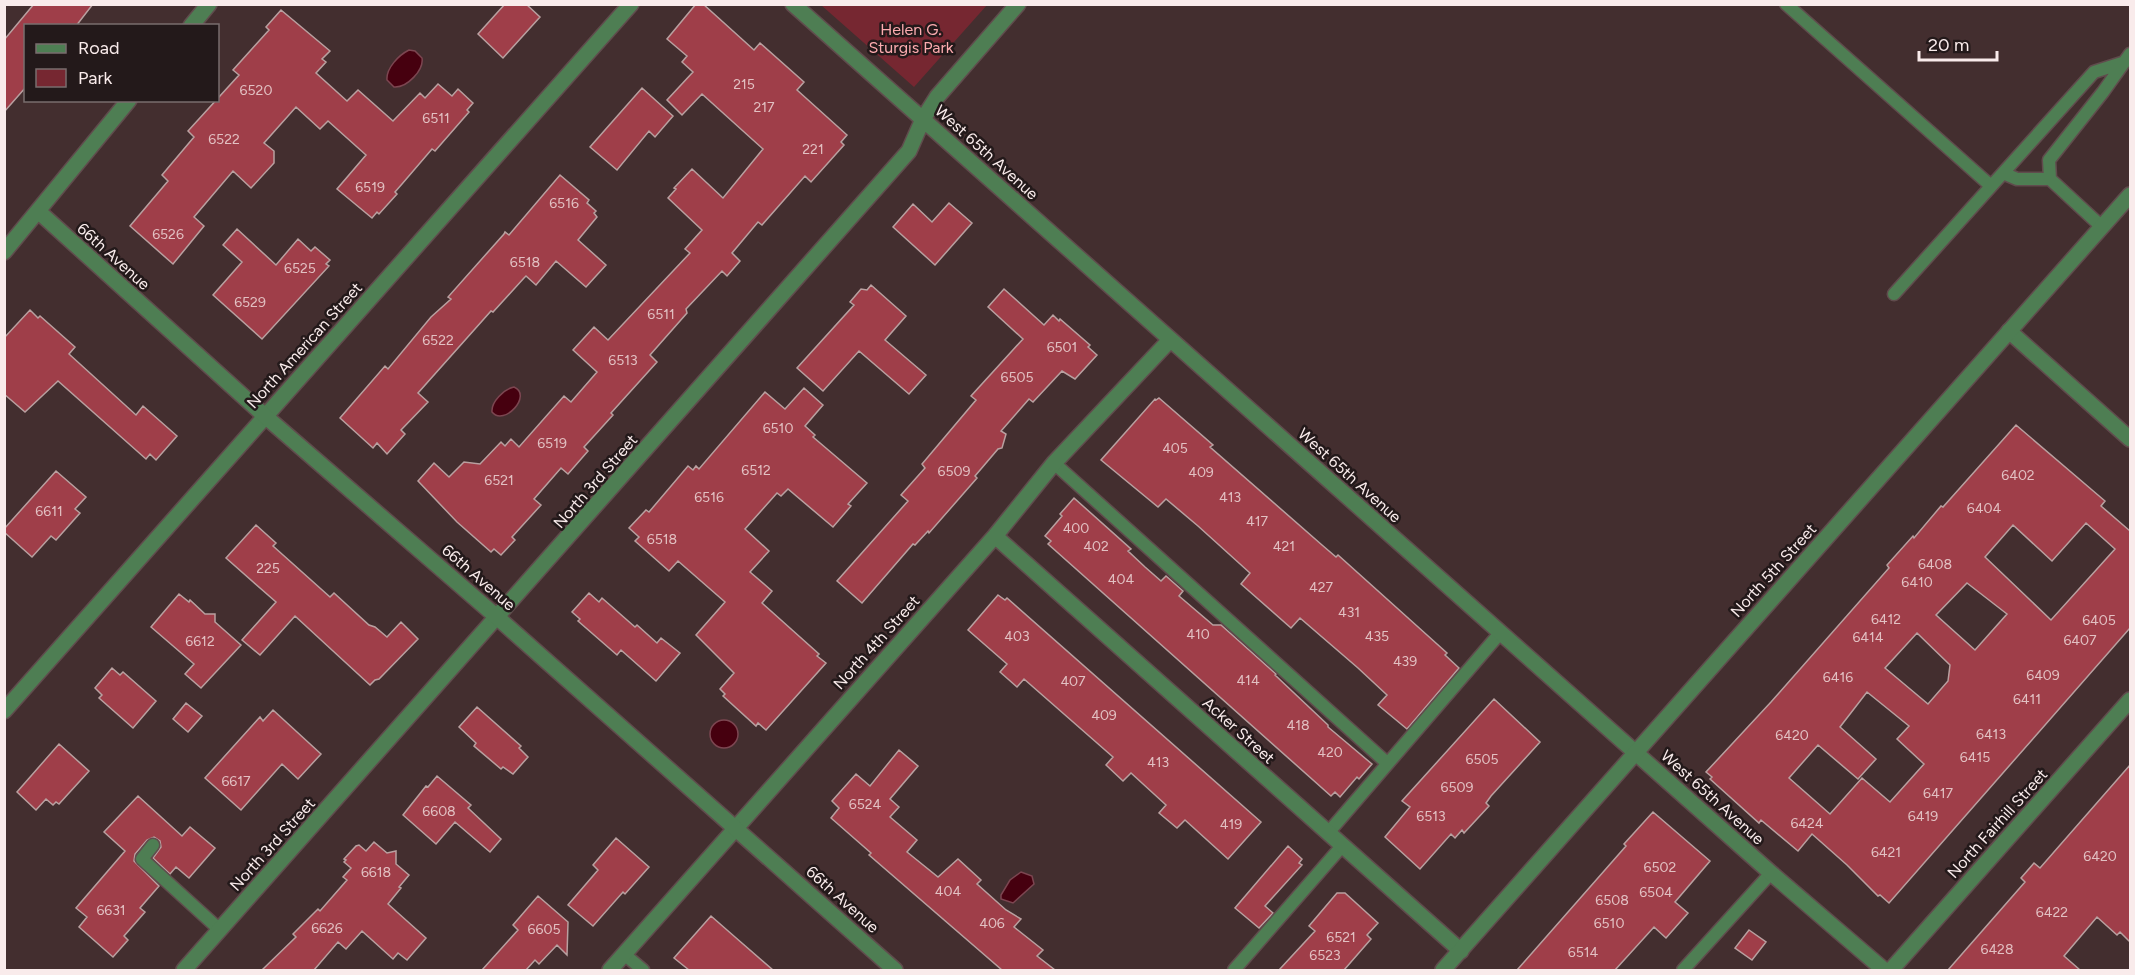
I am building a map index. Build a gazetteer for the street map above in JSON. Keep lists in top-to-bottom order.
{
  "streets": {
    "street": [
      "West 65th Avenue",
      "66th Avenue",
      "North American Street",
      "North 3rd Street",
      "North 5th Street",
      "North 4th Street",
      "Acker Street",
      "North Fairhill Street"
    ]
  },
  "crossings": [
    ["West 65th Avenue", "North 3rd Street"],
    ["West 65th Avenue", "North 5th Street"],
    ["West 65th Avenue", "North 4th Street"],
    ["66th Avenue", "North American Street"],
    ["66th Avenue", "North 3rd Street"],
    ["66th Avenue", "North 4th Street"],
    ["North 5th Street", "Acker Street"],
    ["North 4th Street", "Acker Street"]
  ],
  "parks": ["Helen G. Sturgis Park"],
  "house_numbers": [
    "215",
    "6520",
    "217",
    "6511",
    "6522",
    "221",
    "6519",
    "6516",
    "6526",
    "6518",
    "6525",
    "6529",
    "6511",
    "6522",
    "6501",
    "6513",
    "6505",
    "6510",
    "6519",
    "405",
    "6512",
    "6509",
    "409",
    "6402",
    "6521",
    "6516",
    "413",
    "6404",
    "6611",
    "417",
    "400",
    "6518",
    "402",
    "421",
    "6408",
    "225",
    "404",
    "6410",
    "427",
    "431",
    "6412",
    "6405",
    "410",
    "403",
    "435",
    "6414",
    "6407",
    "6612",
    "439",
    "6409",
    "6416",
    "414",
    "407",
    "6411",
    "409",
    "418",
    "6413",
    "6420",
    "420",
    "6415",
    "6505",
    "413",
    "6617",
    "6509",
    "6417",
    "6524",
    "6608",
    "6513",
    "6419",
    "6424",
    "419",
    "6421",
    "6420",
    "6502",
    "6618",
    "404",
    "6504",
    "6508",
    "6631",
    "6422",
    "406",
    "6510",
    "6626",
    "6605",
    "6521",
    "6428",
    "6514",
    "6523"
  ],
  "legend": ["Road", "Park"],
  "scale_bar": "20 m"
}
